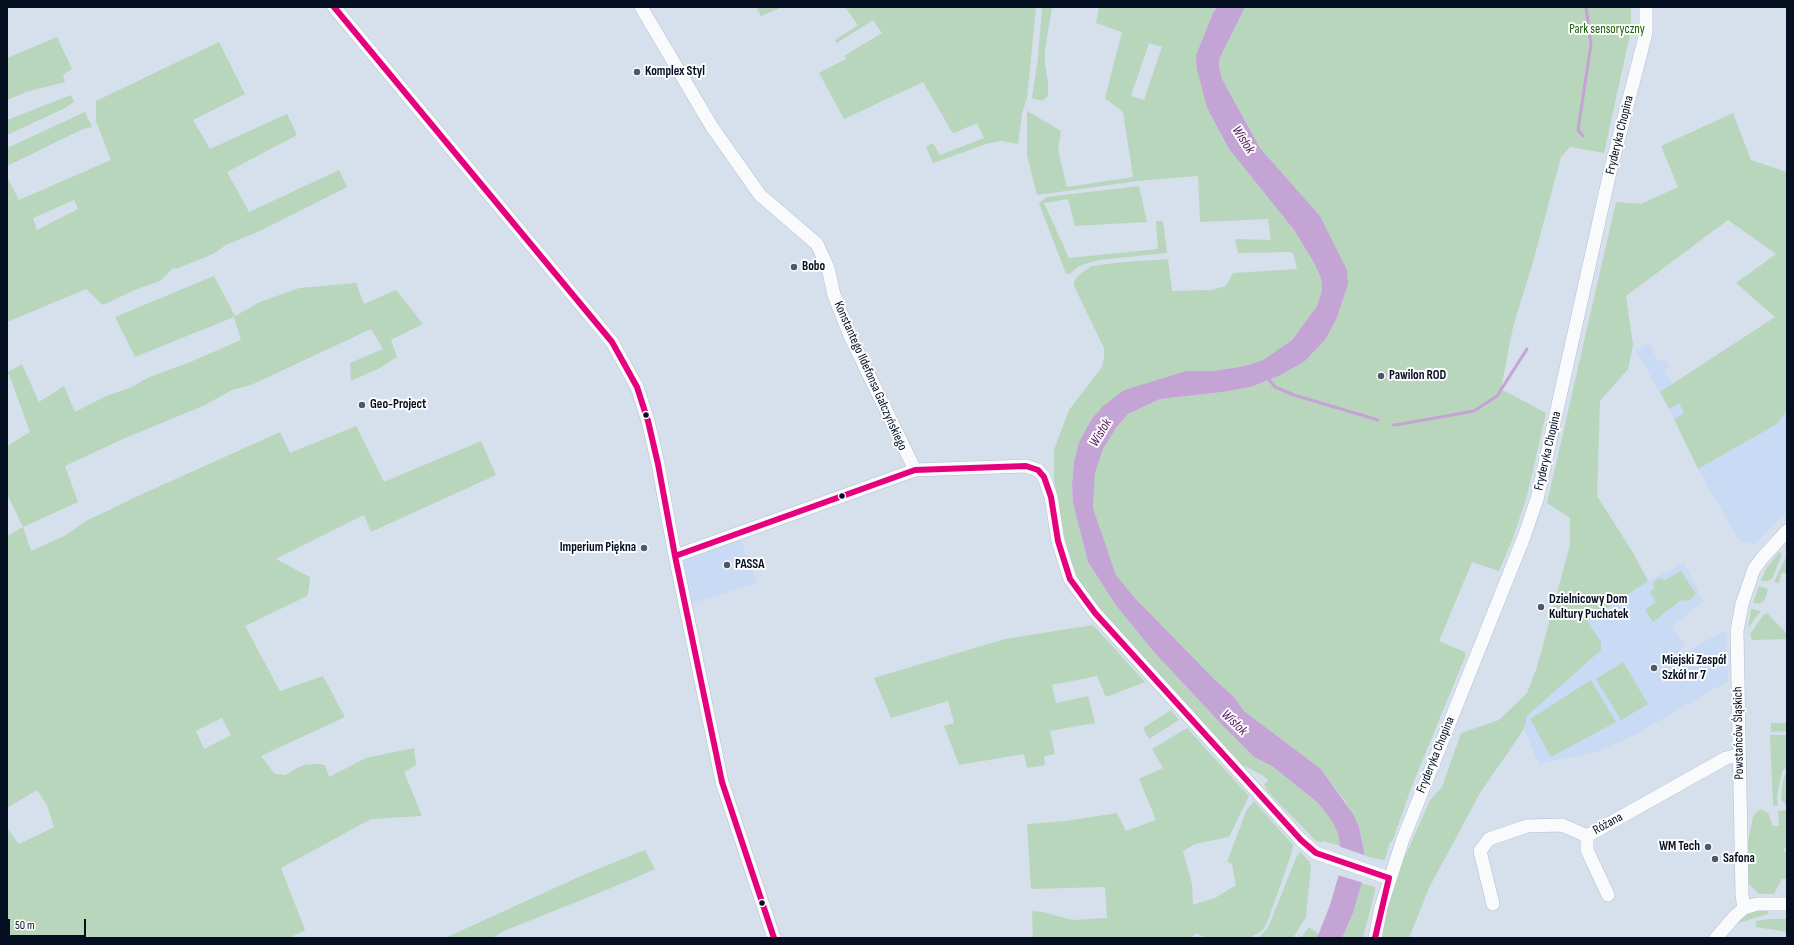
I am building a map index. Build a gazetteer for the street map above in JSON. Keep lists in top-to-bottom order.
{
  "streets": {
    "street": [
      "Fryderyka Chopina",
      "Konstantego Ildefonsa Gałczyńskiego",
      "Powstańców Śląskich",
      "Różana"
    ]
  },
  "crossings": [
    ["Powstańców Śląskich", "Różana"]
  ],
  "water": ["Wisłok"],
  "parks": ["Park sensoryczny"],
  "places": [
    "Komplex Styl",
    "Bobo",
    "Pawilon ROD",
    "Geo-Project",
    "Imperium Piękna",
    "PASSA",
    "Dzielnicowy Dom Kultury Puchatek",
    "Miejski Zespół Szkół nr 7",
    "WM Tech",
    "Safona"
  ],
  "scale_bar": "50 m"
}
